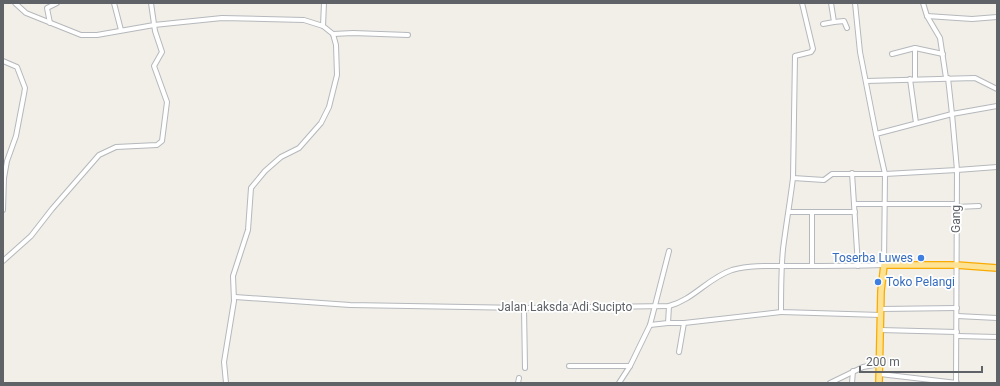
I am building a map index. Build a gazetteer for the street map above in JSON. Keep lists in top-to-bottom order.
{
  "streets": {
    "street": ["Gang", "Jalan Laksda Adi Sucipto"]
  },
  "places": ["Toserba Luwes", "Toko Pelangi"],
  "scale_bar": "200 m"
}
